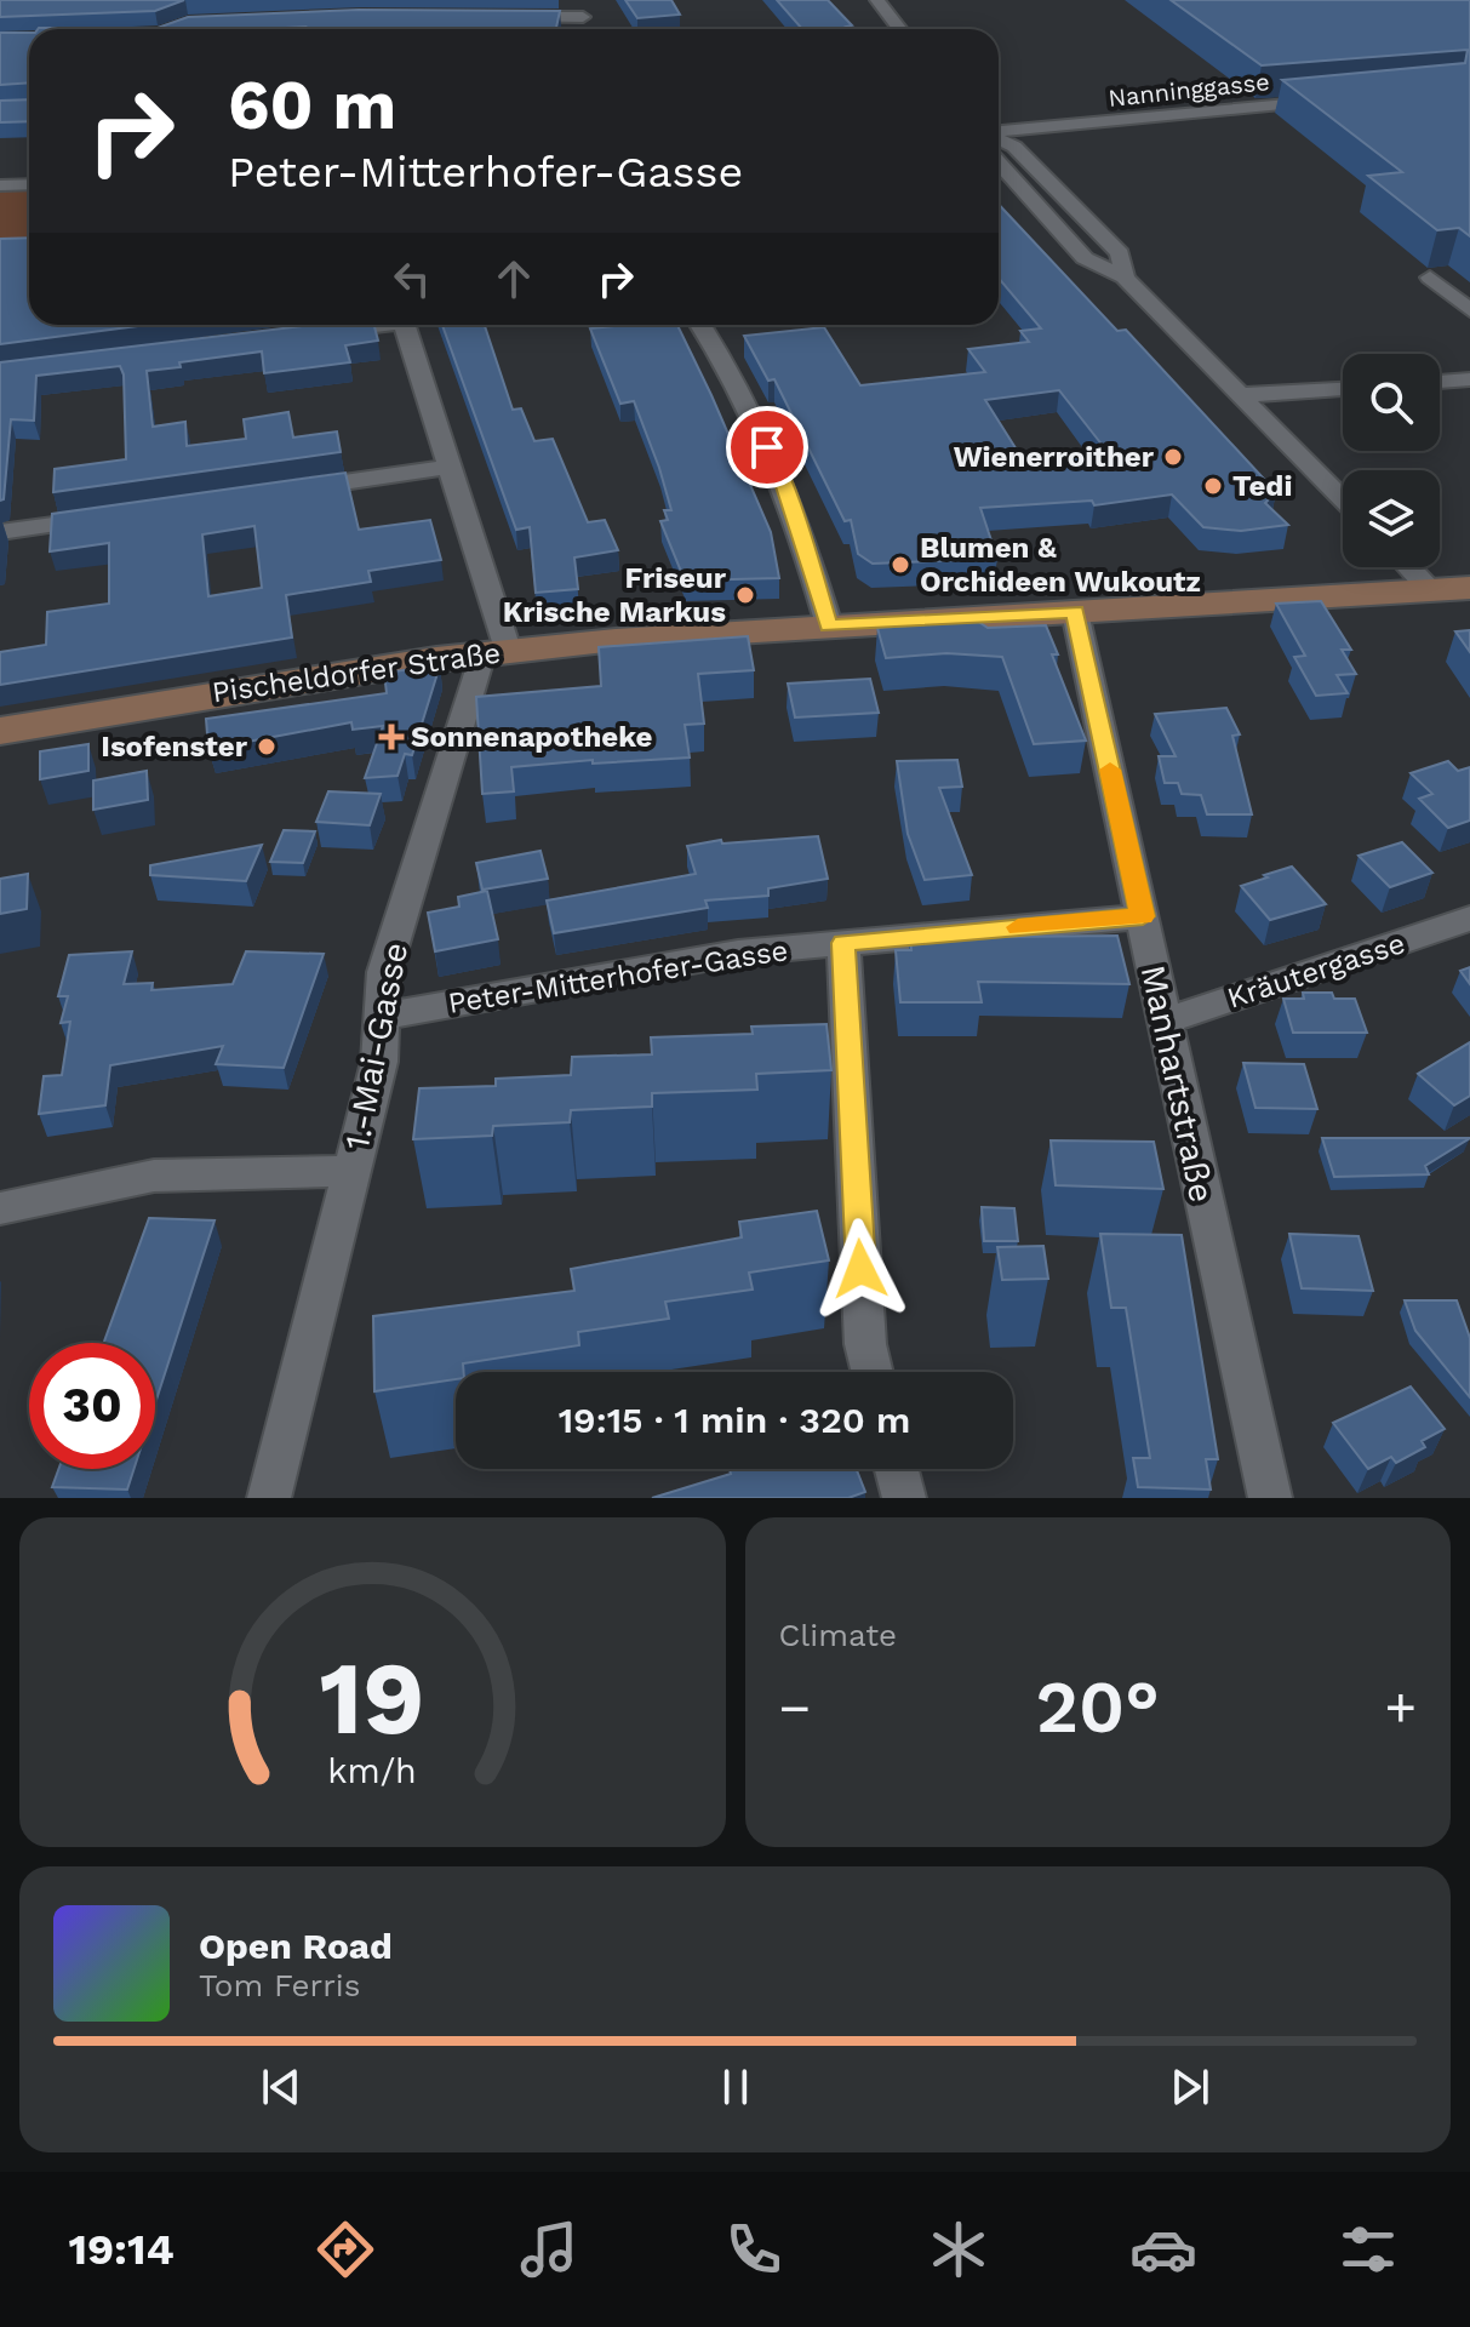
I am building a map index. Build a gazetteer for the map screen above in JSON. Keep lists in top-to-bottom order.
{
  "streets": {
    "main road": ["Pischeldorfer Straße"],
    "street": [
      "Nanninggasse",
      "Kräutergasse",
      "Peter-Mitterhofer-Gasse",
      "1.-Mai-Gasse",
      "Manhartstraße"
    ]
  },
  "crossings": [
    ["Pischeldorfer Straße", "1.-Mai-Gasse"],
    ["Pischeldorfer Straße", "Manhartstraße"],
    ["Kräutergasse", "Manhartstraße"],
    ["Peter-Mitterhofer-Gasse", "1.-Mai-Gasse"],
    ["Peter-Mitterhofer-Gasse", "Manhartstraße"]
  ],
  "places": {
    "other": [
      "Wienerroither",
      "Tedi",
      "Blumen & Orchideen Wukoutz",
      "Friseur Krische Markus",
      "Isofenster"
    ],
    "health": ["Sonnenapotheke"]
  },
  "page": {
    "turn": ["60 m", "Peter-Mitterhofer-Gasse"],
    "limit": "30",
    "trip": "19:15 · 1 min · 320 m",
    "tile": "Climate",
    "heat": ["−", "20°", "+"],
    "song": ["Open Road", "Tom Ferris"],
    "tabs": "19:14",
    "gauge": ["19", "km/h"]
  }
}
